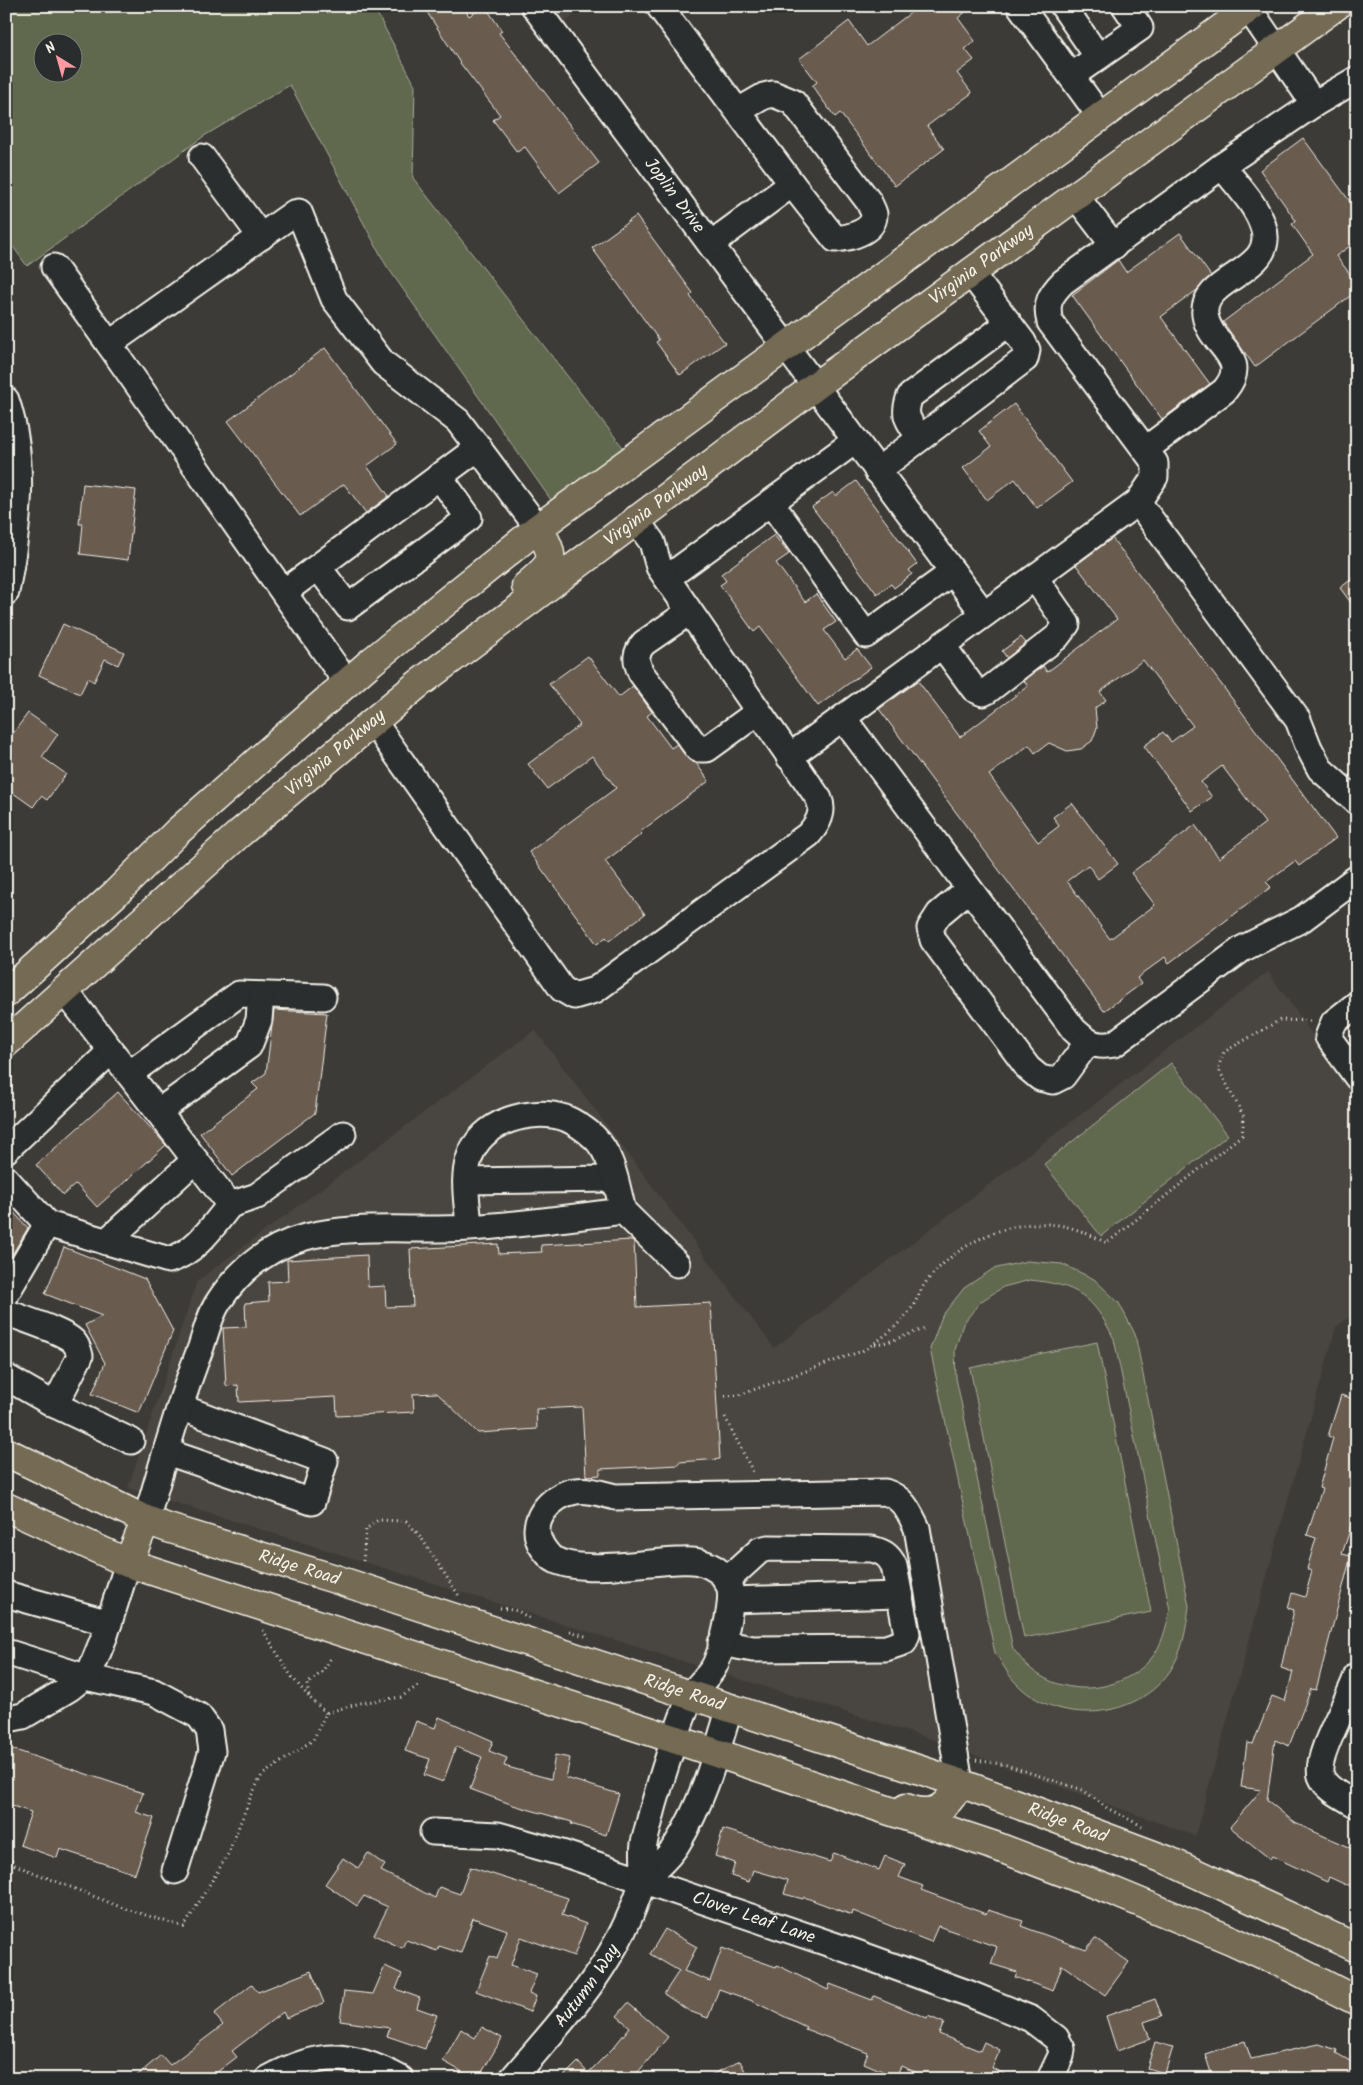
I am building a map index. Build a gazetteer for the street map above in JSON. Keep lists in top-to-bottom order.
{
  "streets": {
    "main road": ["Virginia Parkway", "Ridge Road"],
    "street": ["Joplin Drive", "Clover Leaf Lane", "Autumn Way"]
  },
  "crossings": [
    ["Joplin Drive", "Virginia Parkway"],
    ["Ridge Road", "Autumn Way"],
    ["Clover Leaf Lane", "Autumn Way"]
  ],
  "north": "top left"
}
